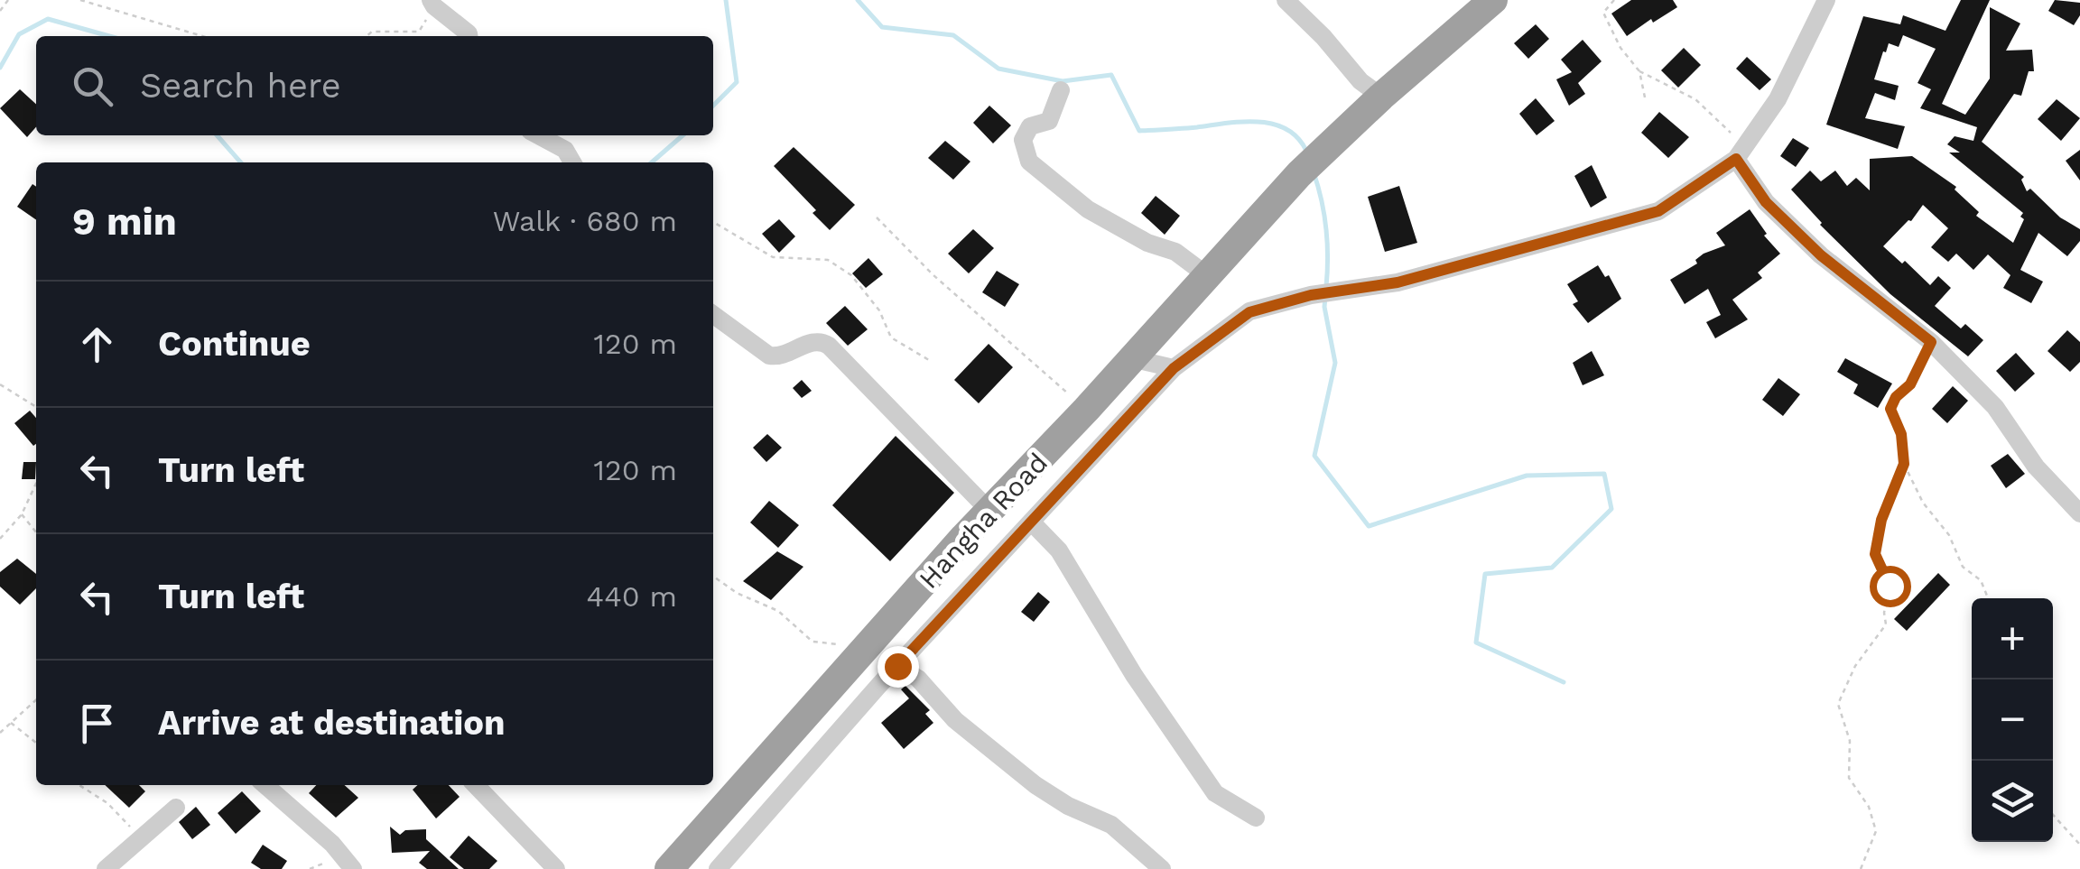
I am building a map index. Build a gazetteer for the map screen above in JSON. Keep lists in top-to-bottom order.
{
  "streets": {
    "highway": ["Hangha Road"]
  },
  "page": {
    "search": "Search here",
    "heading": ["9 min", "Walk · 680 m"],
    "list": [
      ["Continue", "120 m"],
      ["Turn left", "120 m"],
      ["Turn left", "440 m"],
      "Arrive at destination"
    ],
    "map_buttons": ["+", "−"]
  }
}
